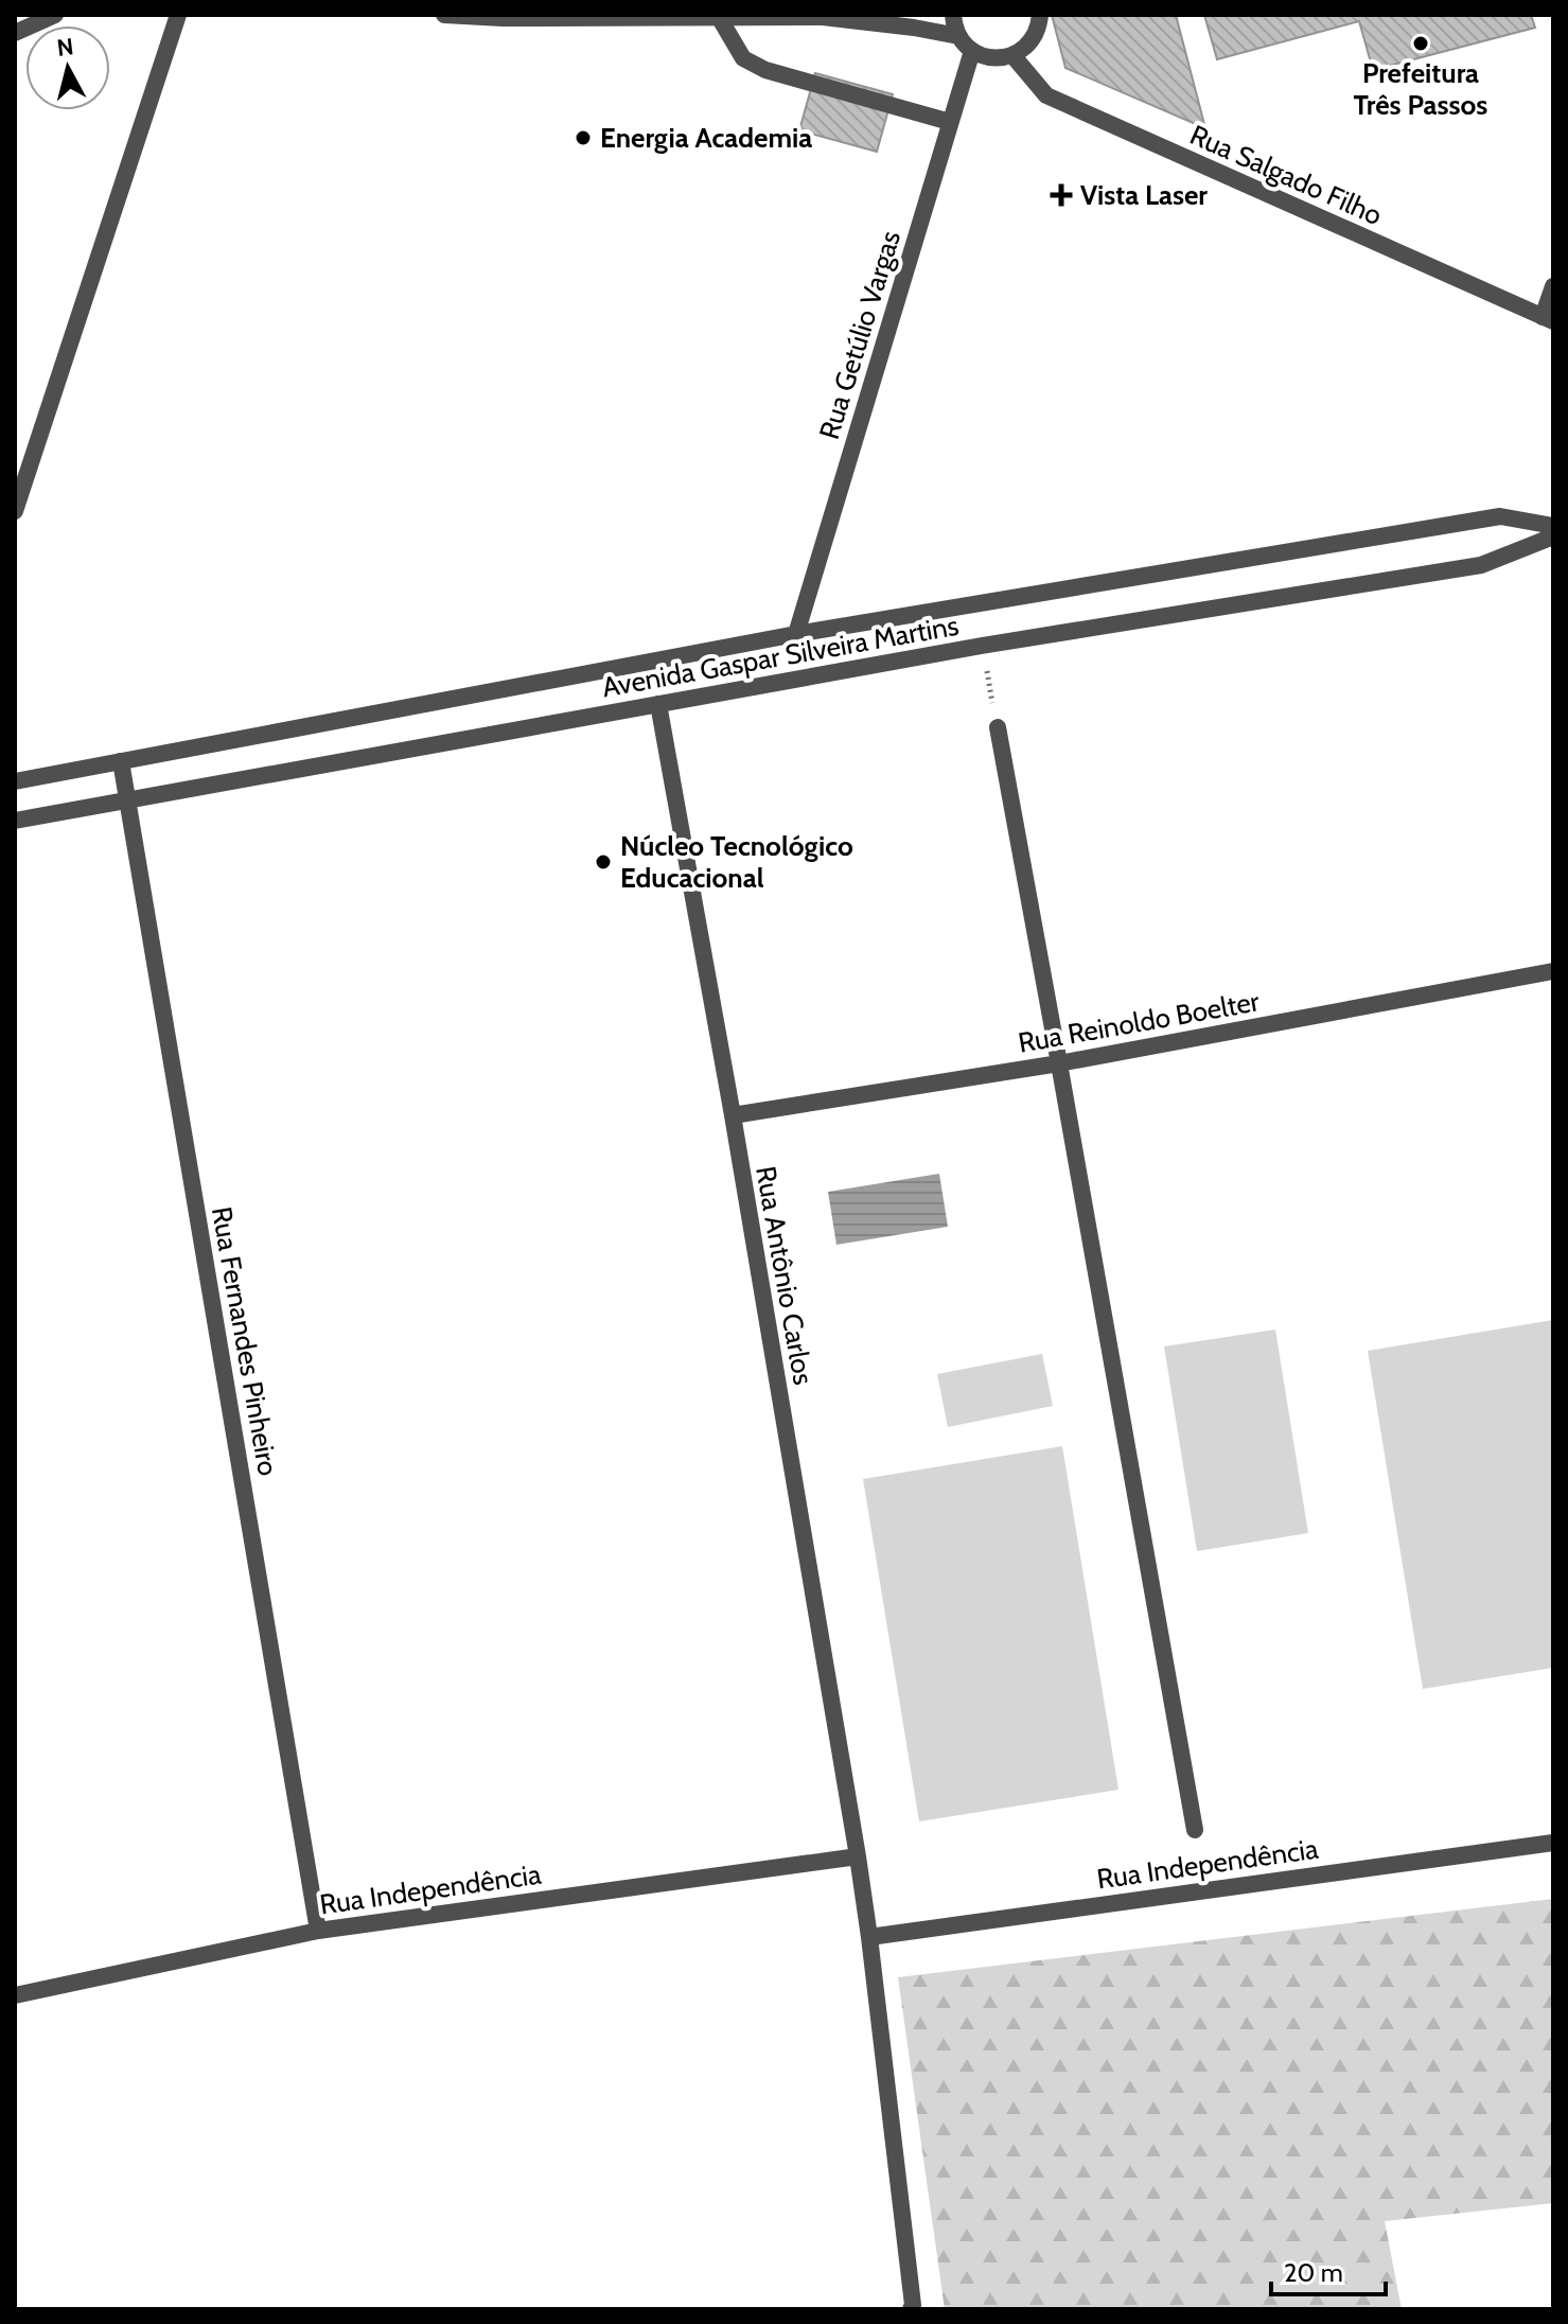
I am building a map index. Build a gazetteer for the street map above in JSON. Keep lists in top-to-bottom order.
{
  "streets": {
    "street": [
      "Rua Salgado Filho",
      "Rua Getúlio Vargas",
      "Avenida Gaspar Silveira Martins",
      "Rua Reinoldo Boelter",
      "Rua Antônio Carlos",
      "Rua Fernandes Pinheiro",
      "Rua Independência"
    ]
  },
  "crossings": [
    ["Rua Getúlio Vargas", "Avenida Gaspar Silveira Martins"],
    ["Avenida Gaspar Silveira Martins", "Rua Antônio Carlos"],
    ["Avenida Gaspar Silveira Martins", "Rua Fernandes Pinheiro"],
    ["Rua Reinoldo Boelter", "Rua Antônio Carlos"],
    ["Rua Antônio Carlos", "Rua Independência"],
    ["Rua Fernandes Pinheiro", "Rua Independência"]
  ],
  "places": {
    "other": ["Prefeitura Três Passos", "Energia Academia", "Núcleo Tecnológico Educacional"],
    "health": ["Vista Laser"]
  },
  "scale_bar": "20 m",
  "north": "top"
}
